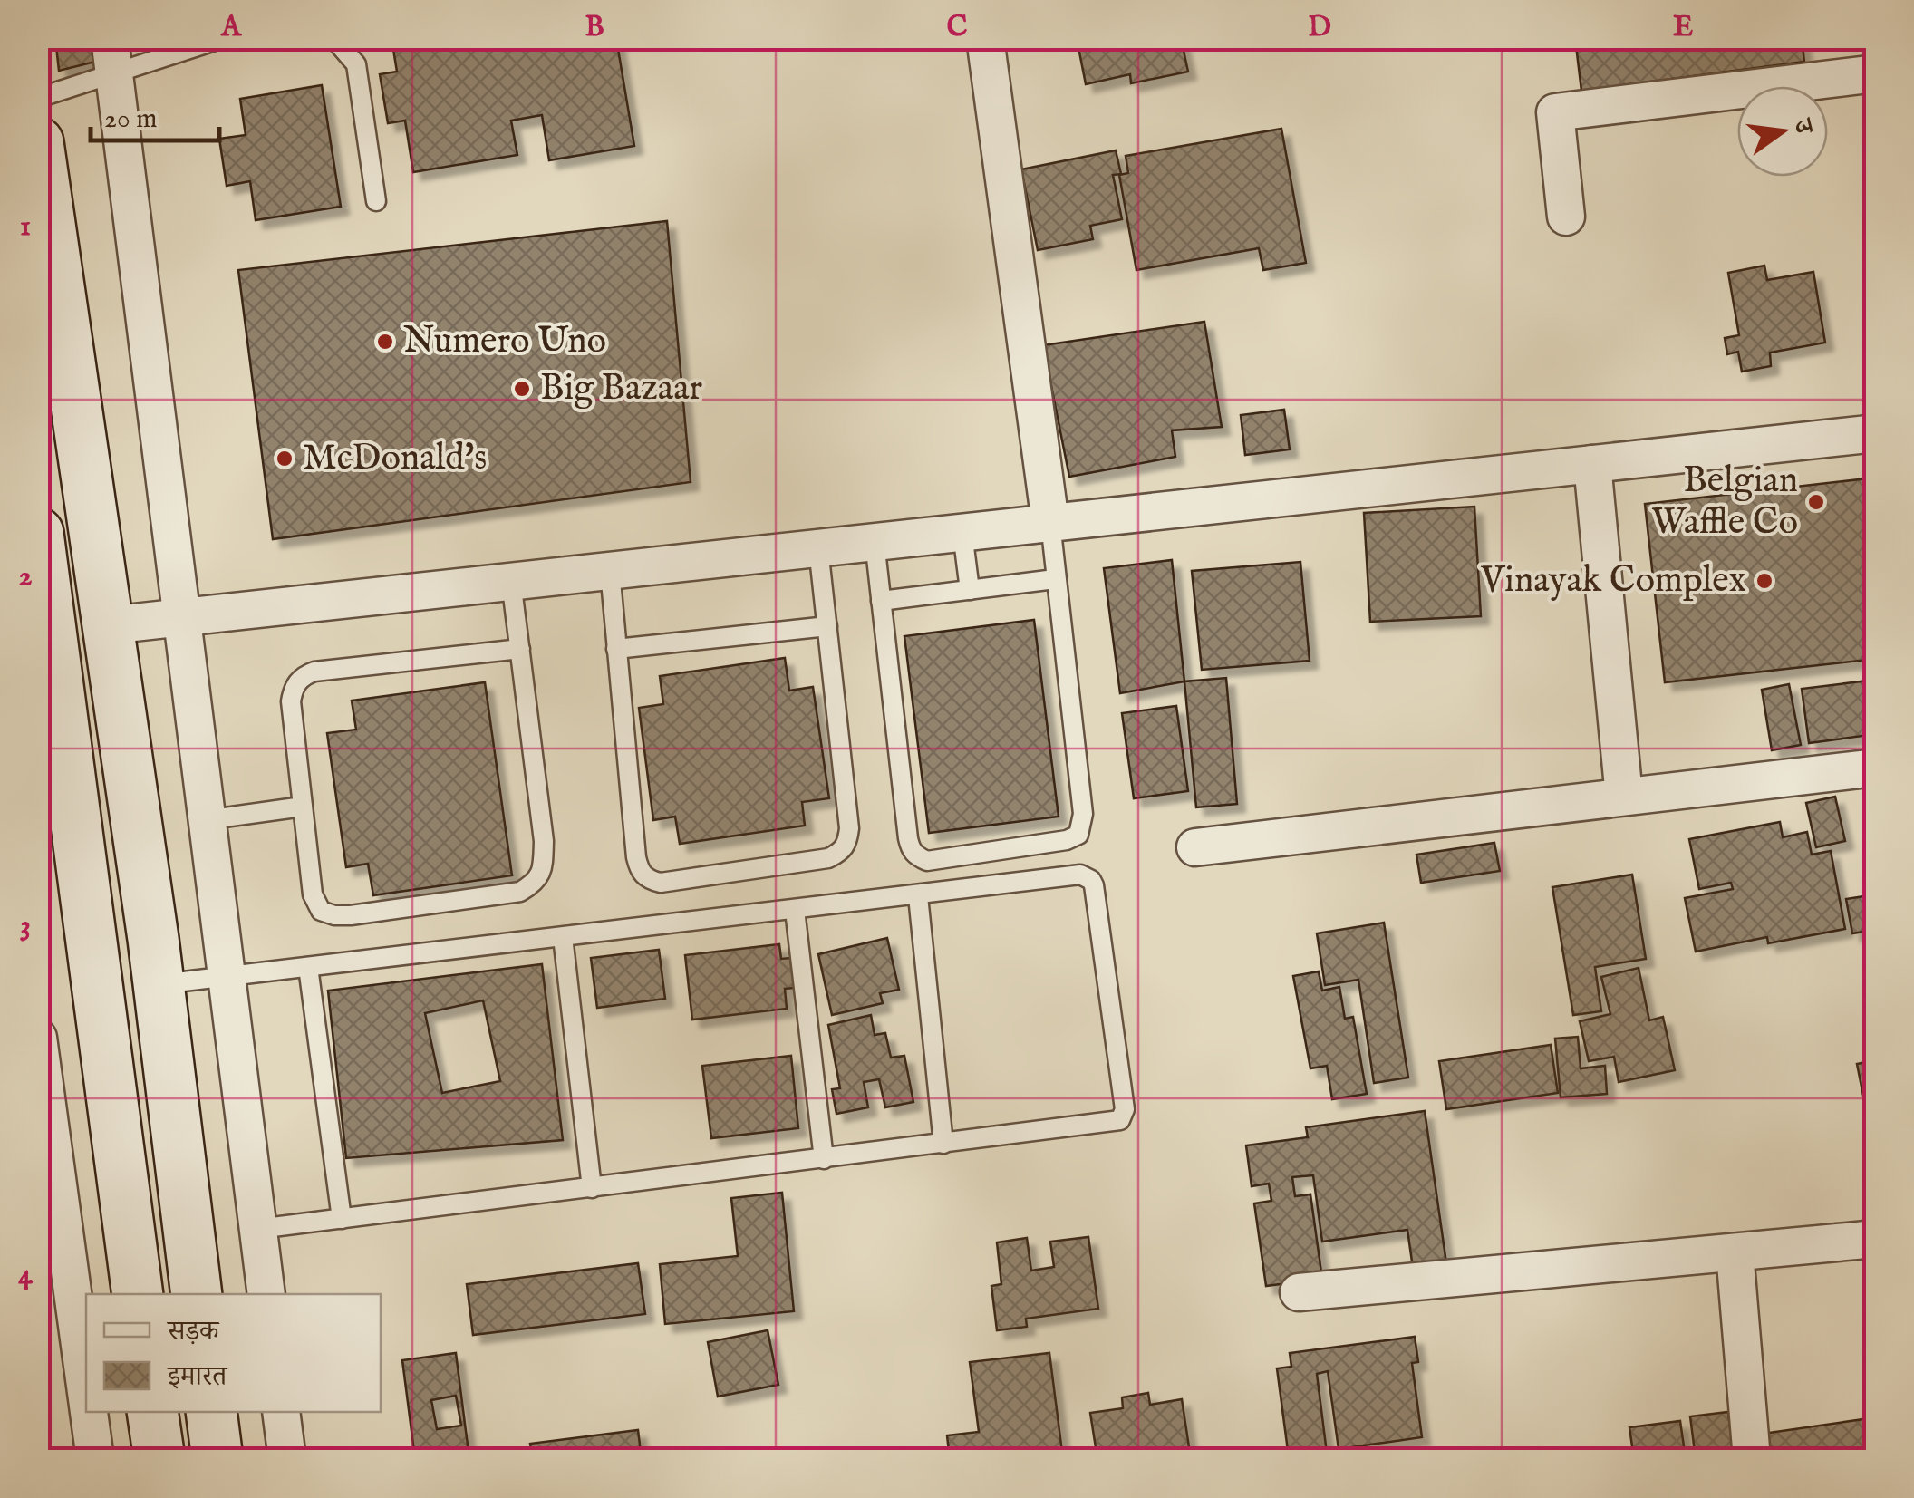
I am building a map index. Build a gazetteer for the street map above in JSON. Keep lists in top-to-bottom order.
{
  "places": [
    "Numero Uno",
    "Big Bazaar",
    "McDonald's",
    "Belgian Waffle Co",
    "Vinayak Complex"
  ],
  "legend": ["सड़क", "इमारत"],
  "scale_bar": "20 m",
  "north": "right",
  "grid": {
    "columns": [
      "A",
      "B",
      "C",
      "D",
      "E"
    ],
    "rows": [
      "1",
      "2",
      "3",
      "4"
    ]
  }
}
